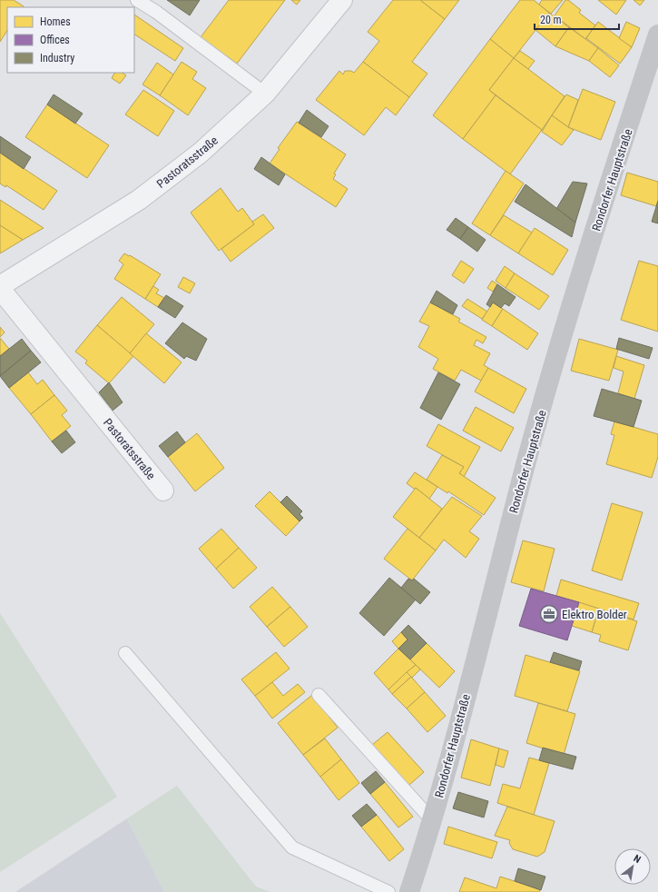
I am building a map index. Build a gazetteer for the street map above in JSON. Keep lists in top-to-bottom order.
{
  "streets": {
    "street": ["Pastoratsstraße", "Rondorfer Hauptstraße"]
  },
  "places": {
    "office": ["Elektro Bolder"]
  },
  "legend": ["Homes", "Offices", "Industry"],
  "scale_bar": "20 m",
  "north": "top right"
}
